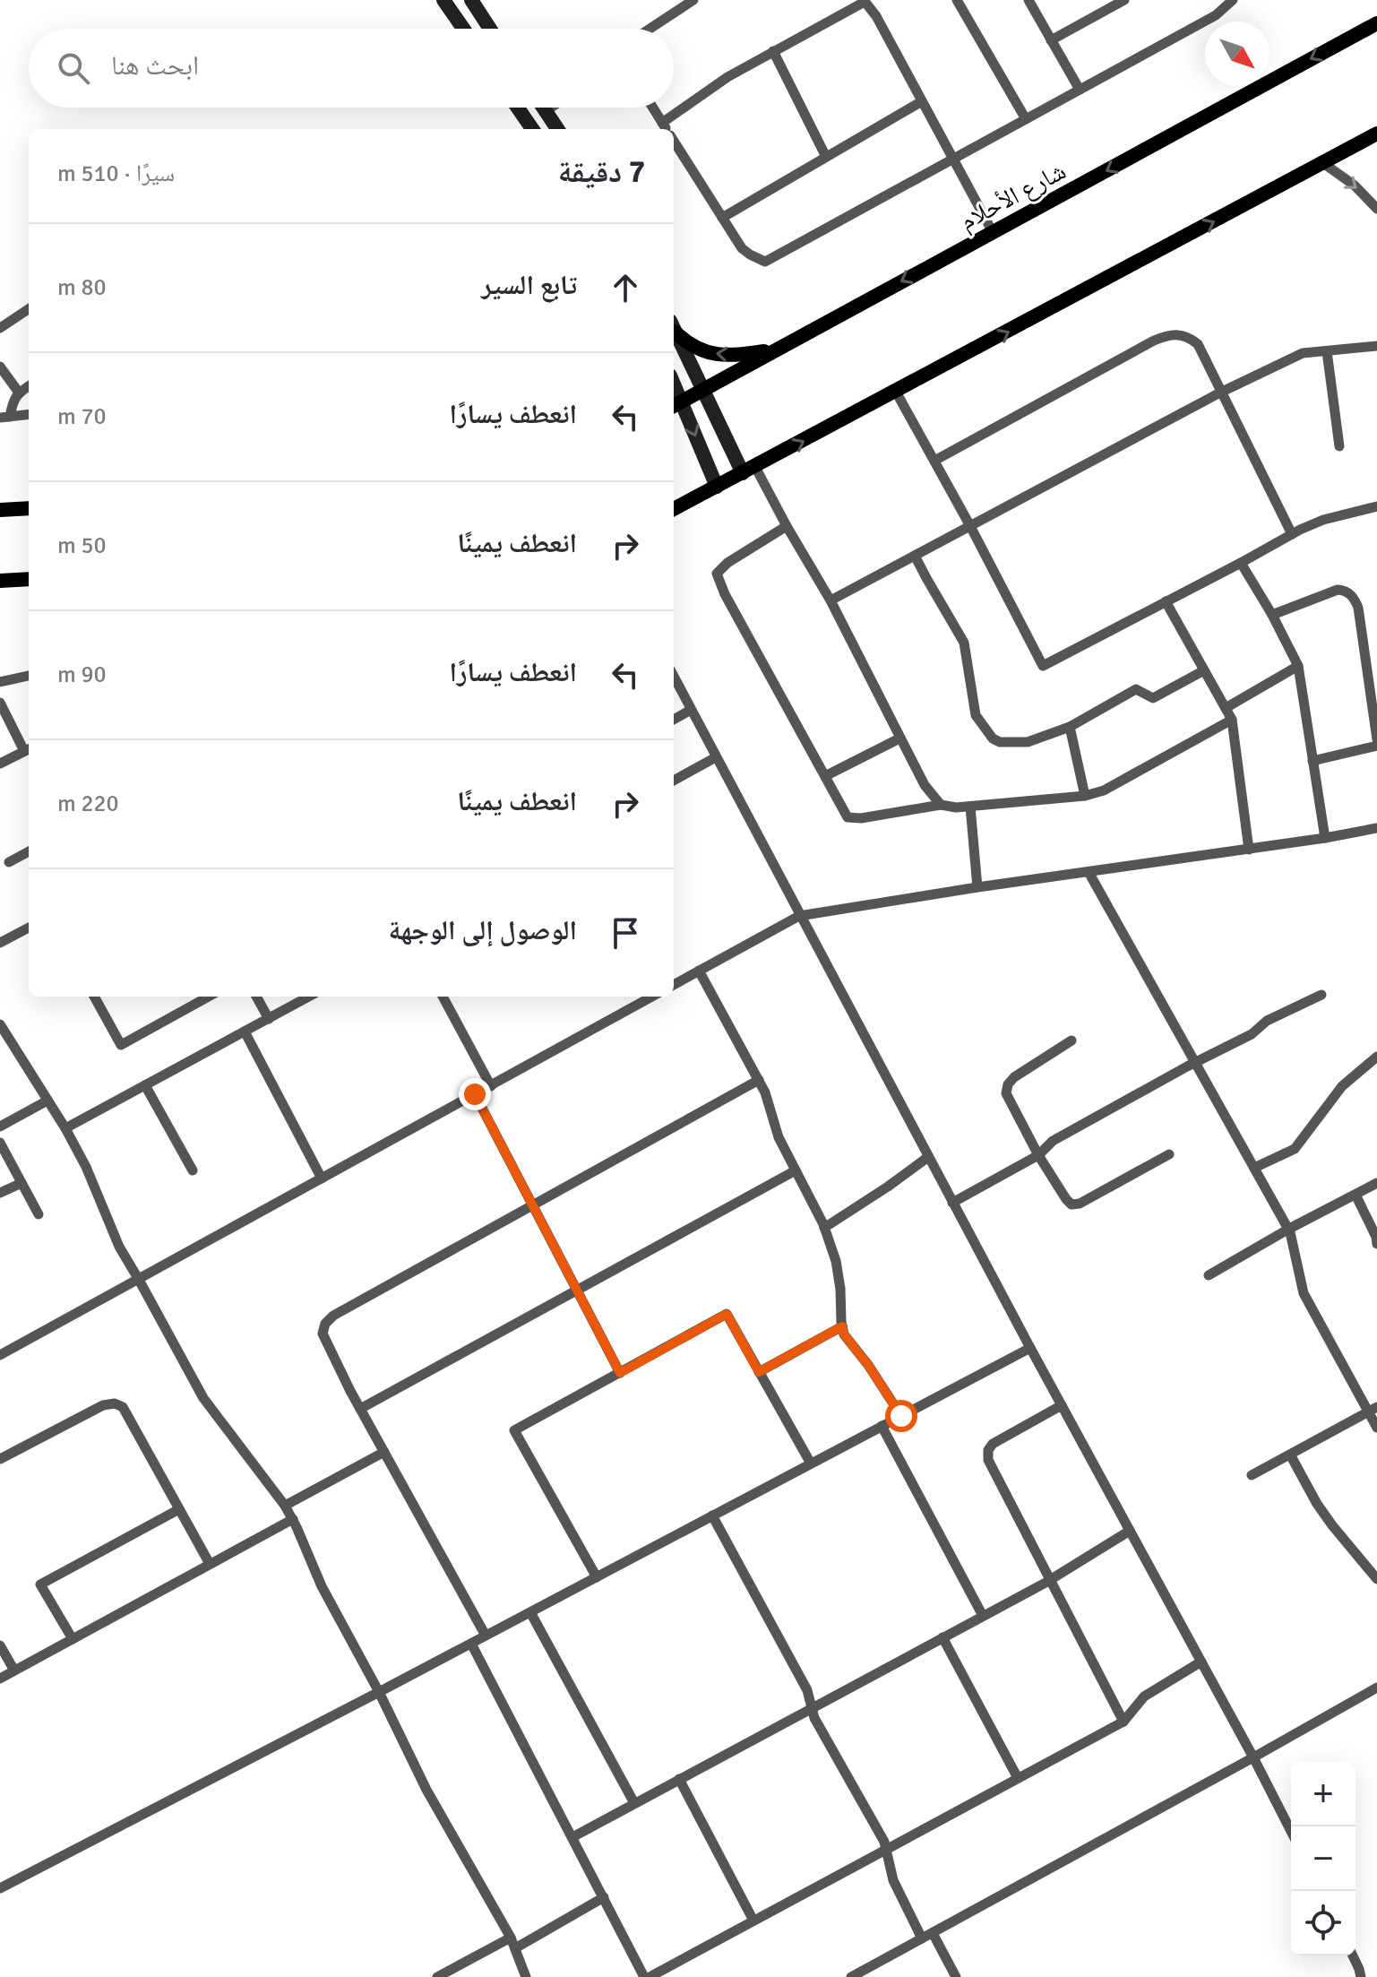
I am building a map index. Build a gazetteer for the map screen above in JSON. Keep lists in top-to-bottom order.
{
  "streets": {
    "main road": ["شارع الأحلام"]
  },
  "north": "bottom right",
  "page": {
    "search": "ابحث هنا",
    "heading": ["7 دقيقة", "سيرًا · 510 m"],
    "list": [
      ["تابع السير", "80 m"],
      ["انعطف يسارًا", "70 m"],
      ["انعطف يمينًا", "50 m"],
      ["انعطف يسارًا", "90 m"],
      ["انعطف يمينًا", "220 m"],
      "الوصول إلى الوجهة"
    ],
    "map_buttons": ["+", "−"]
  }
}
